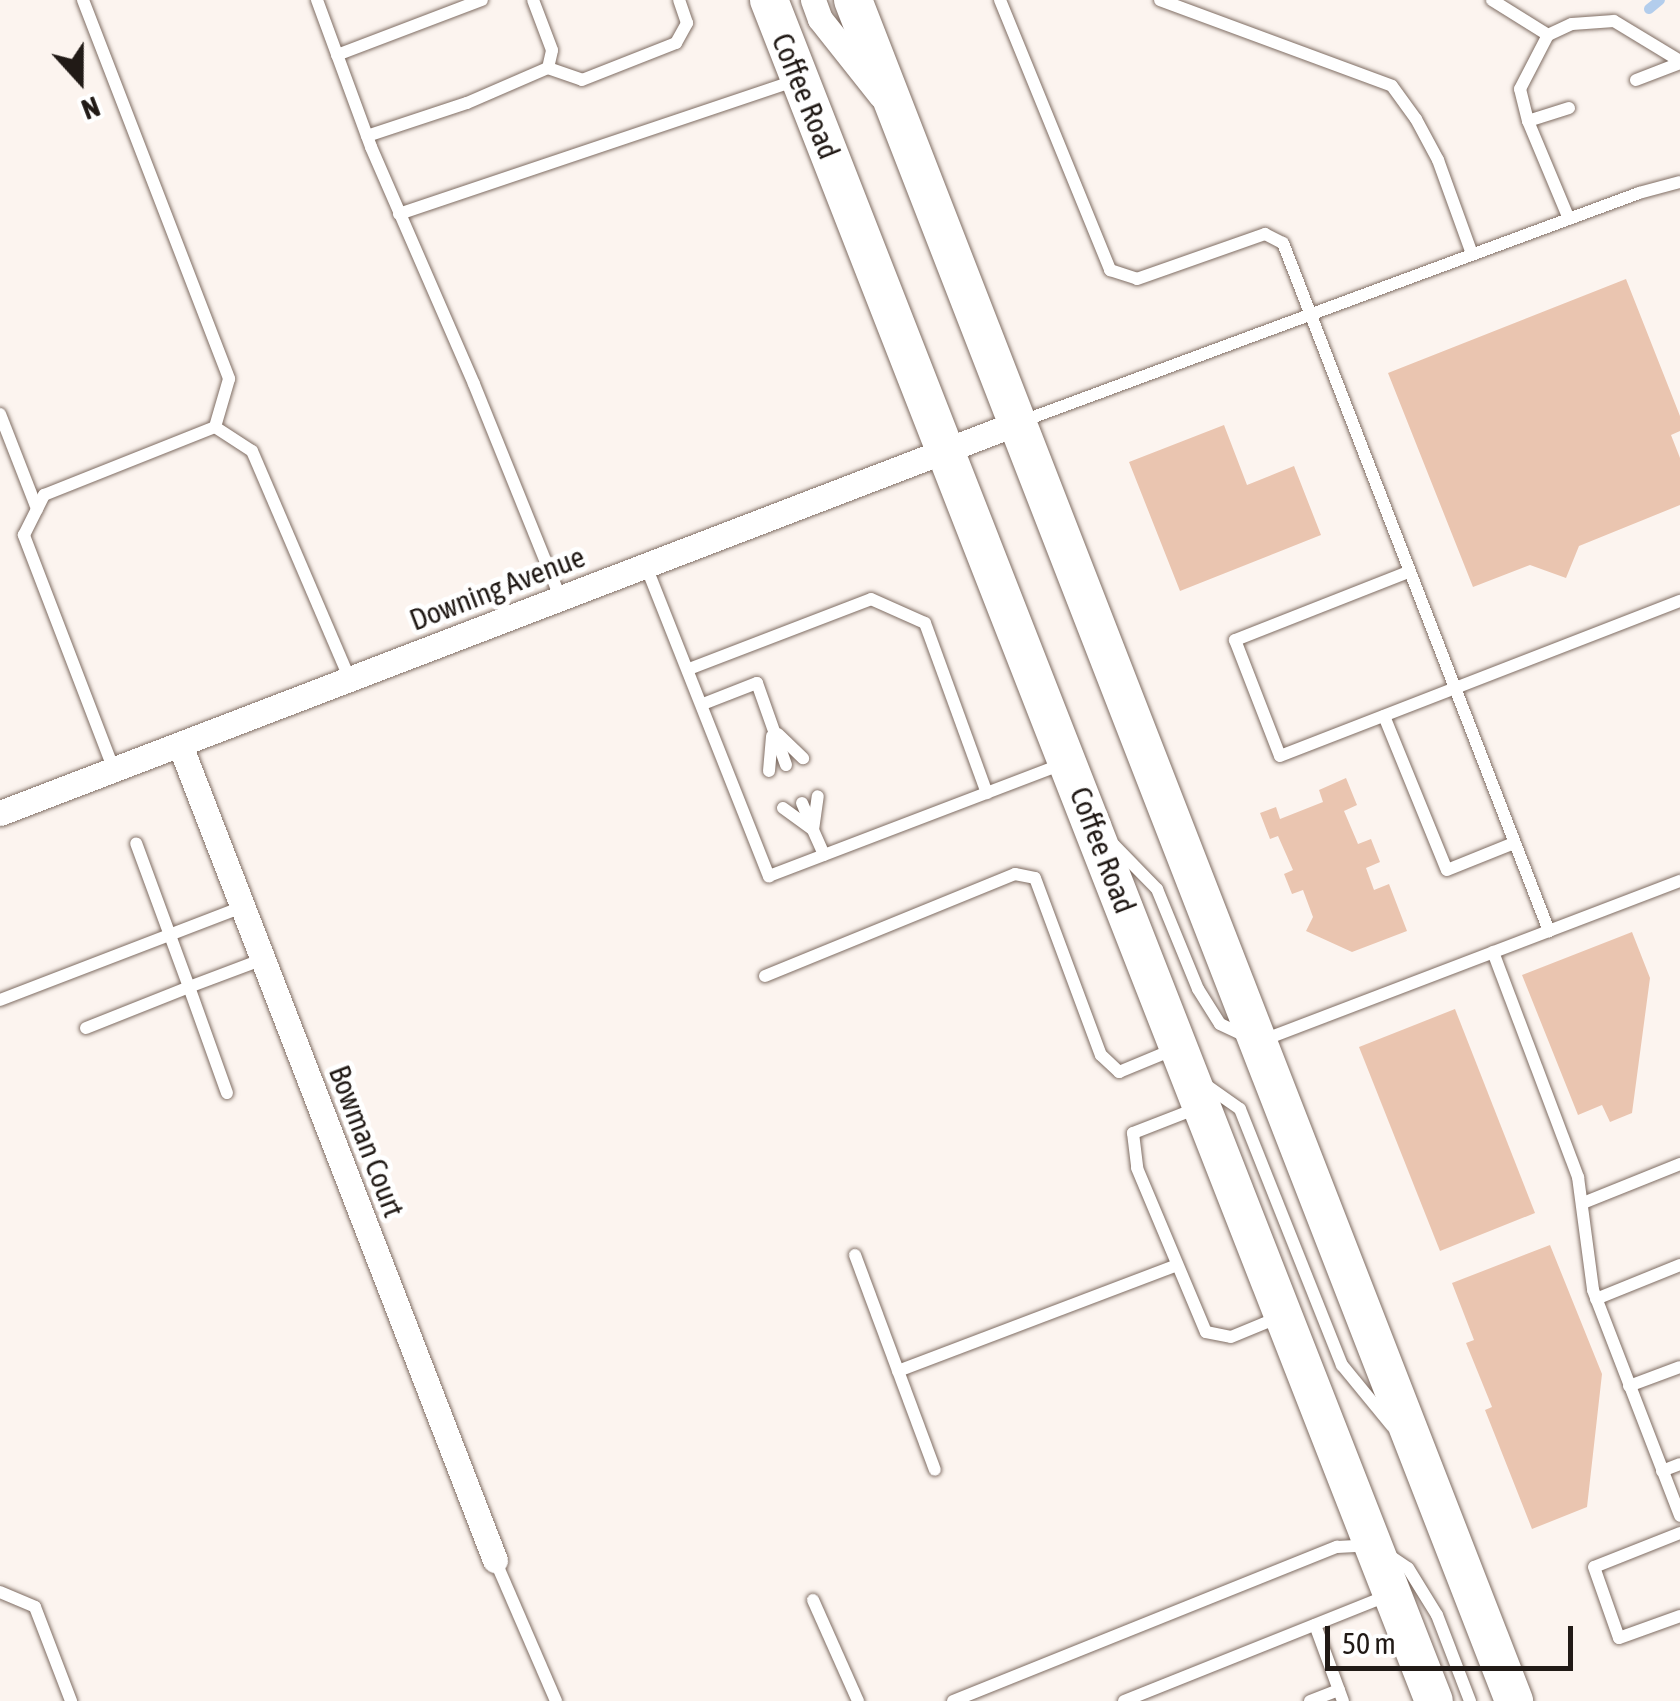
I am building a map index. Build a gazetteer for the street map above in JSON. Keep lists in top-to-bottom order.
{
  "streets": {
    "main road": ["Coffee Road"],
    "street": ["Downing Avenue", "Bowman Court"]
  },
  "crossings": [
    ["Coffee Road", "Downing Avenue"],
    ["Downing Avenue", "Bowman Court"]
  ],
  "scale_bar": "50 m",
  "north": "bottom"
}
